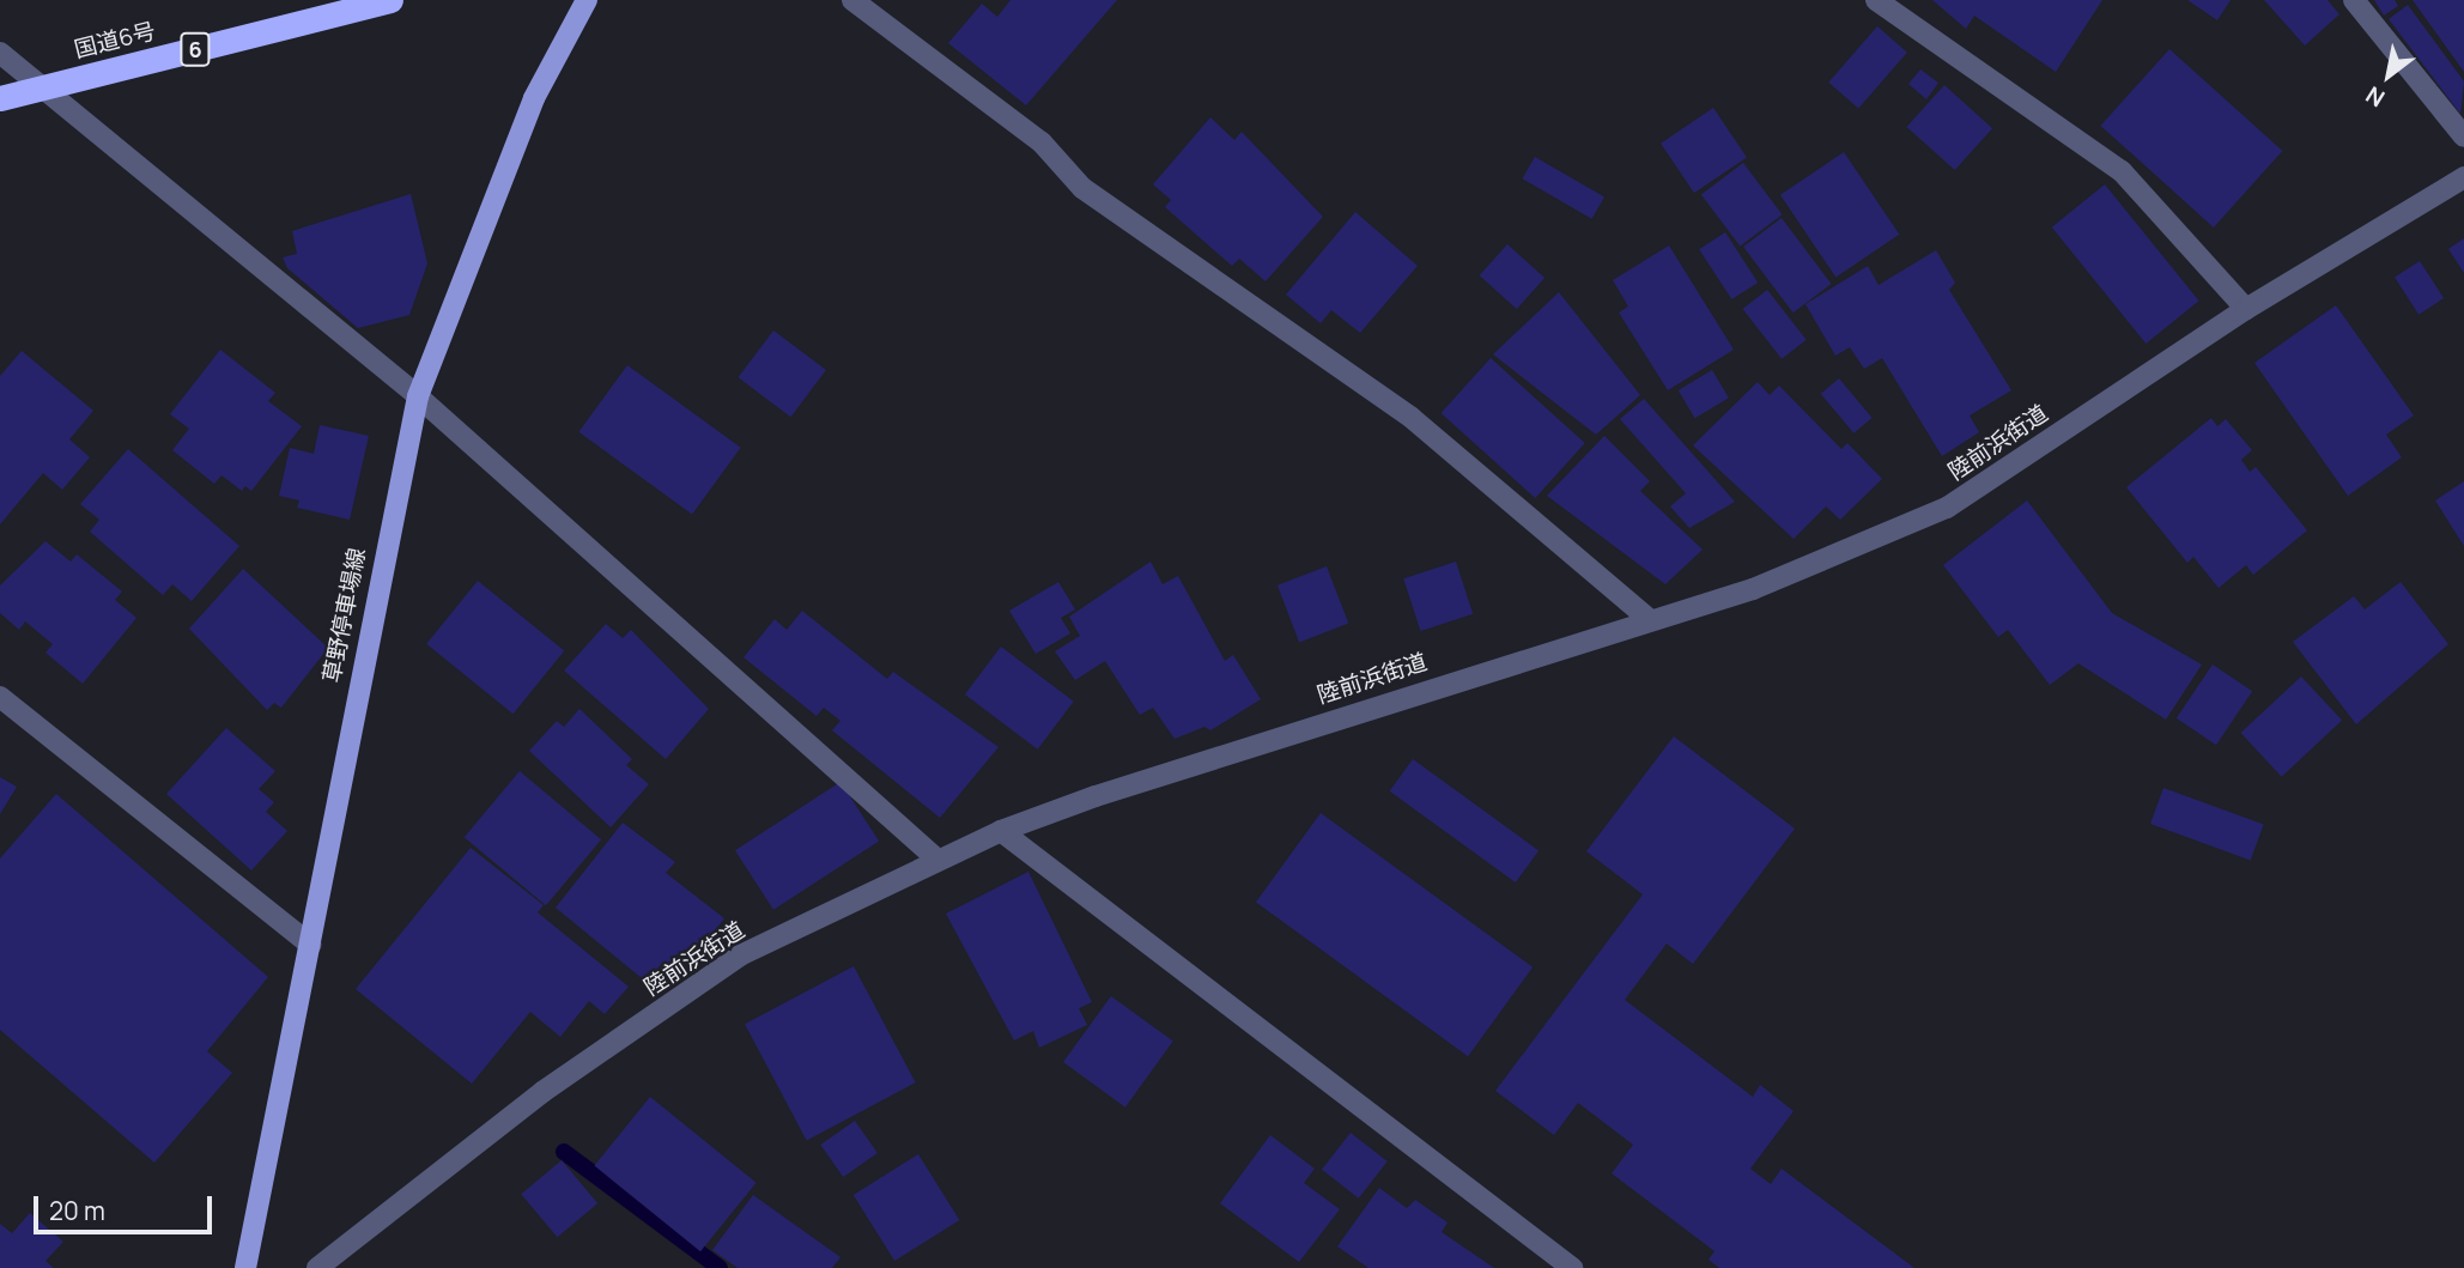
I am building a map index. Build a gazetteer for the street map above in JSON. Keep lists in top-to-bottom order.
{
  "streets": {
    "highway": ["国道6号", "6"],
    "main road": ["草野停車場線"],
    "street": ["陸前浜街道"]
  },
  "scale_bar": "20 m",
  "north": "bottom left"
}
